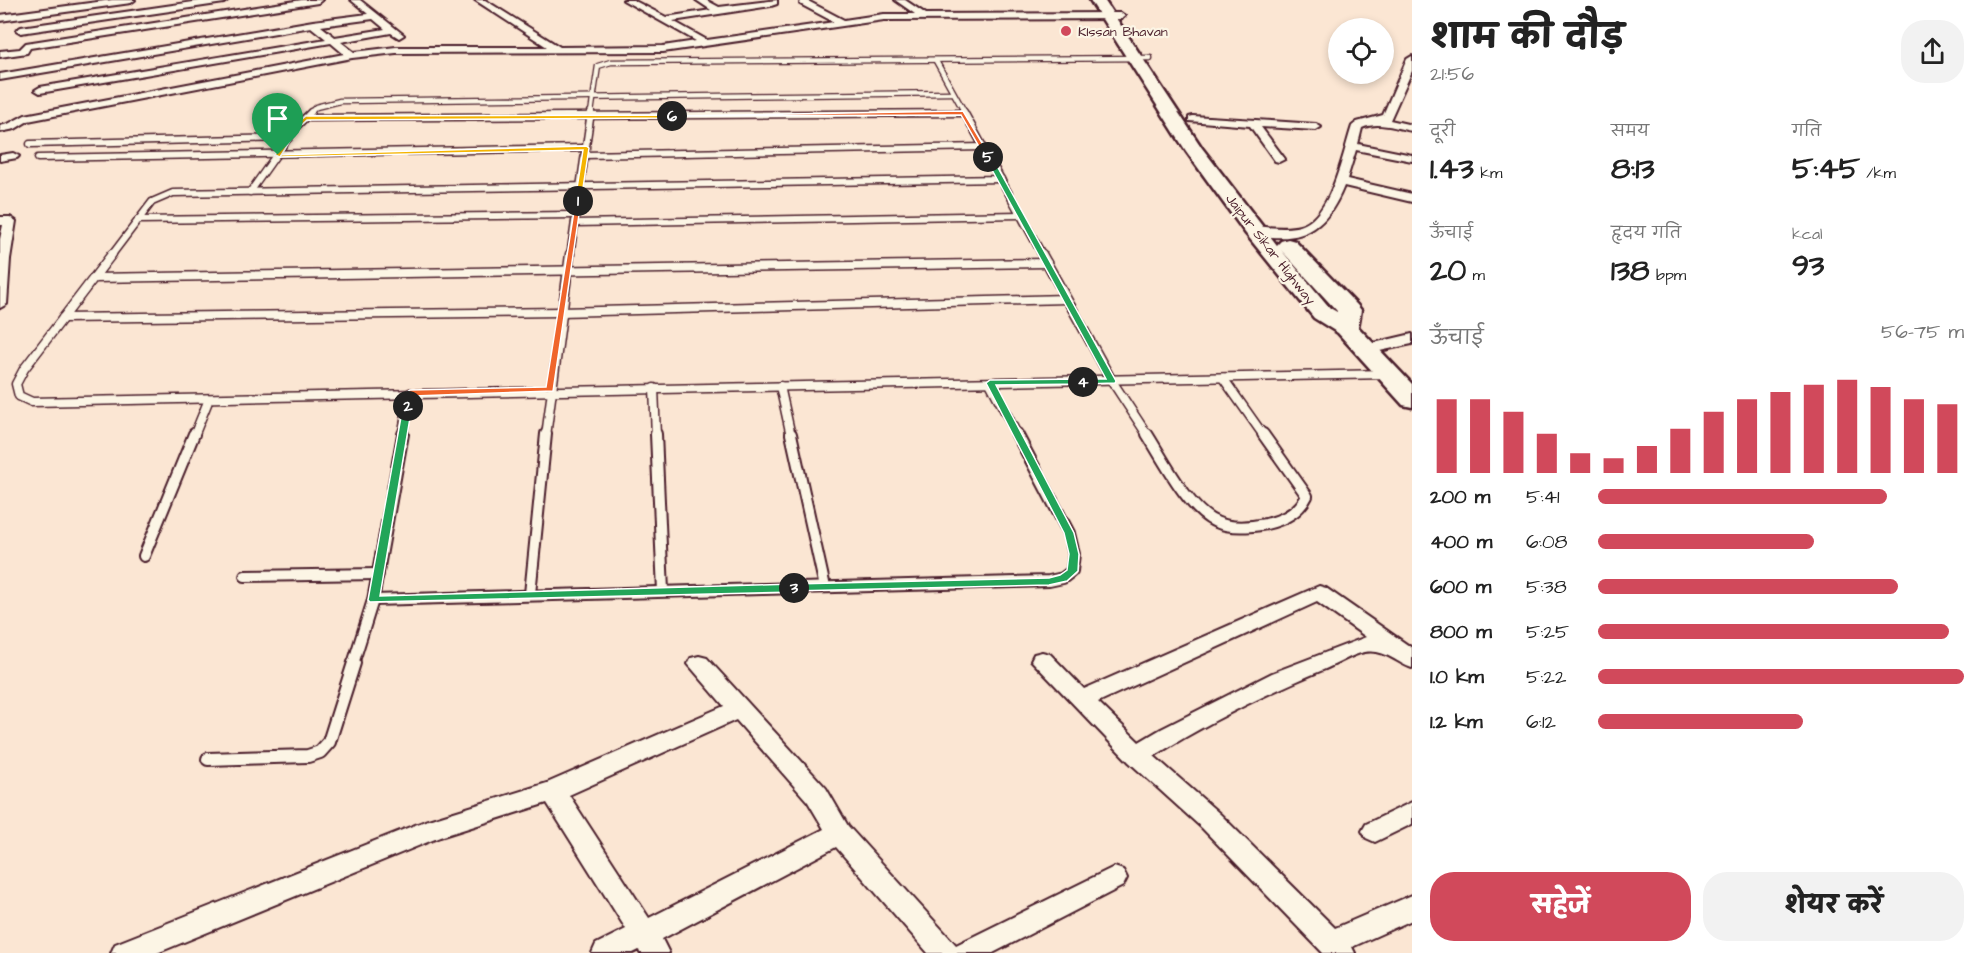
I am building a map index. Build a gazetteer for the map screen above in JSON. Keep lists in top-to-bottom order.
{
  "streets": {
    "main road": ["Jaipur Sikar Highway"]
  },
  "places": ["KIssan Bhavan"],
  "page": {
    "heading": ["शाम की दौड़", "21:56"],
    "pins": [
      "6",
      "5",
      "1",
      "4",
      "2",
      "3"
    ],
    "stats": [
      ["दूरी", "1.43 km"],
      ["समय", "8:13"],
      ["गति", "5:45 /km"],
      ["ऊँचाई", "20 m"],
      ["हृदय गति", "138 bpm"],
      ["kcal", "93"]
    ],
    "chart": ["ऊँचाई", "56–75 m"],
    "list": [
      {
        "name": "200 m",
        "note": "5:41"
      },
      {
        "name": "400 m",
        "note": "6:08"
      },
      {
        "name": "600 m",
        "note": "5:38"
      },
      {
        "name": "800 m",
        "note": "5:25"
      },
      {
        "name": "1.0 km",
        "note": "5:22"
      },
      {
        "name": "1.2 km",
        "note": "6:12"
      }
    ],
    "buttons": ["सहेजें", "शेयर करें"]
  }
}
